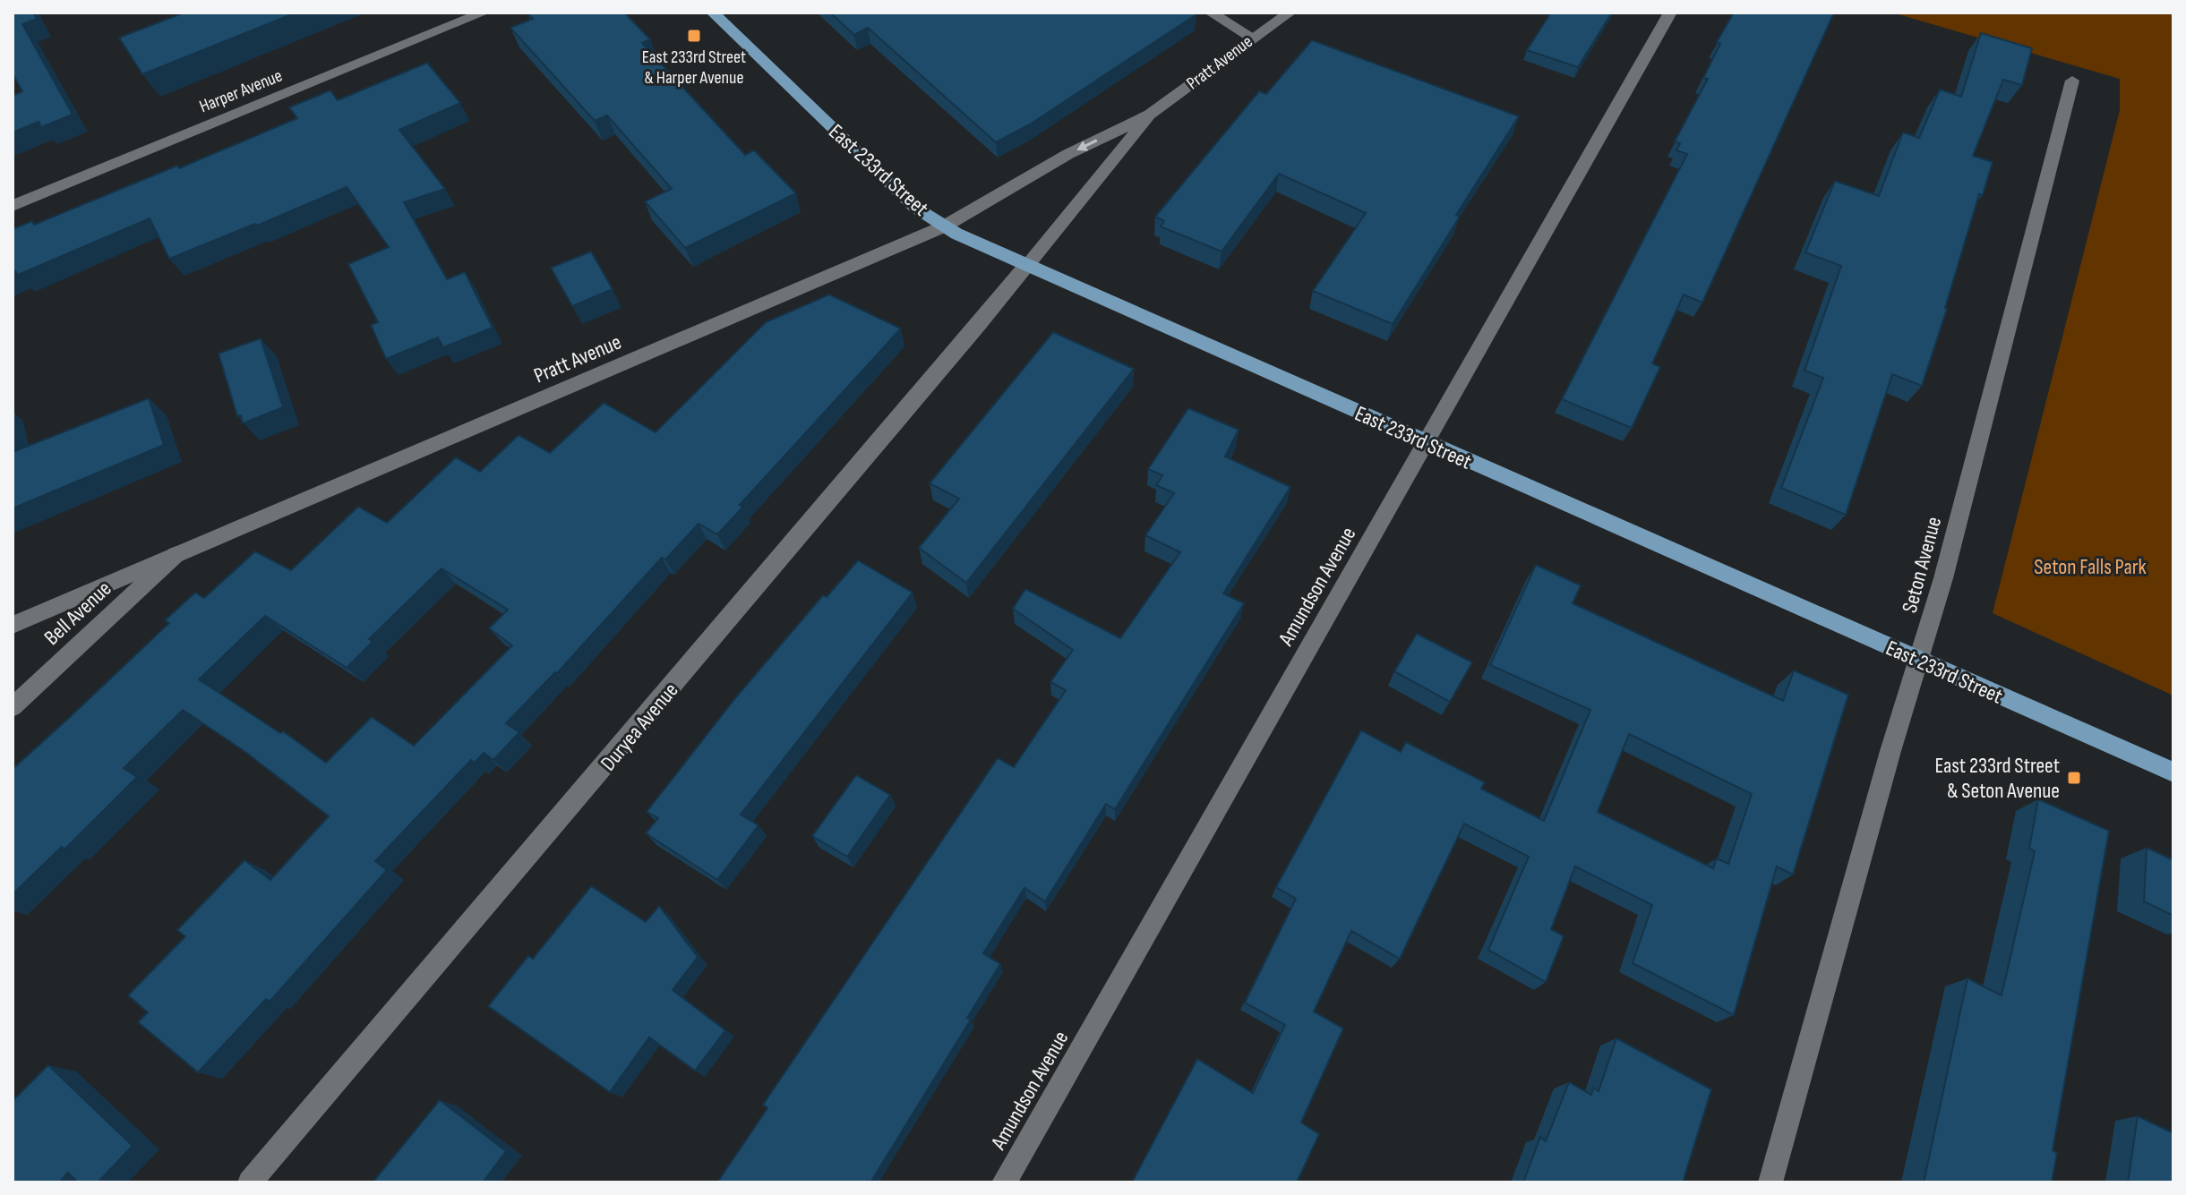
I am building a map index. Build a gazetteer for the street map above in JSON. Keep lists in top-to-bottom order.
{
  "streets": {
    "main road": ["East 233rd Street"],
    "street": [
      "Pratt Avenue",
      "Harper Avenue",
      "Seton Avenue",
      "Amundson Avenue",
      "Bell Avenue",
      "Duryea Avenue"
    ]
  },
  "crossings": [
    ["Pratt Avenue", "East 233rd Street"],
    ["Pratt Avenue", "Bell Avenue"],
    ["Pratt Avenue", "Duryea Avenue"],
    ["East 233rd Street", "Seton Avenue"],
    ["East 233rd Street", "Amundson Avenue"],
    ["East 233rd Street", "Duryea Avenue"]
  ],
  "parks": ["Seton Falls Park"],
  "places": {
    "transit": ["East 233rd Street & Harper Avenue", "East 233rd Street & Seton Avenue"]
  }
}
